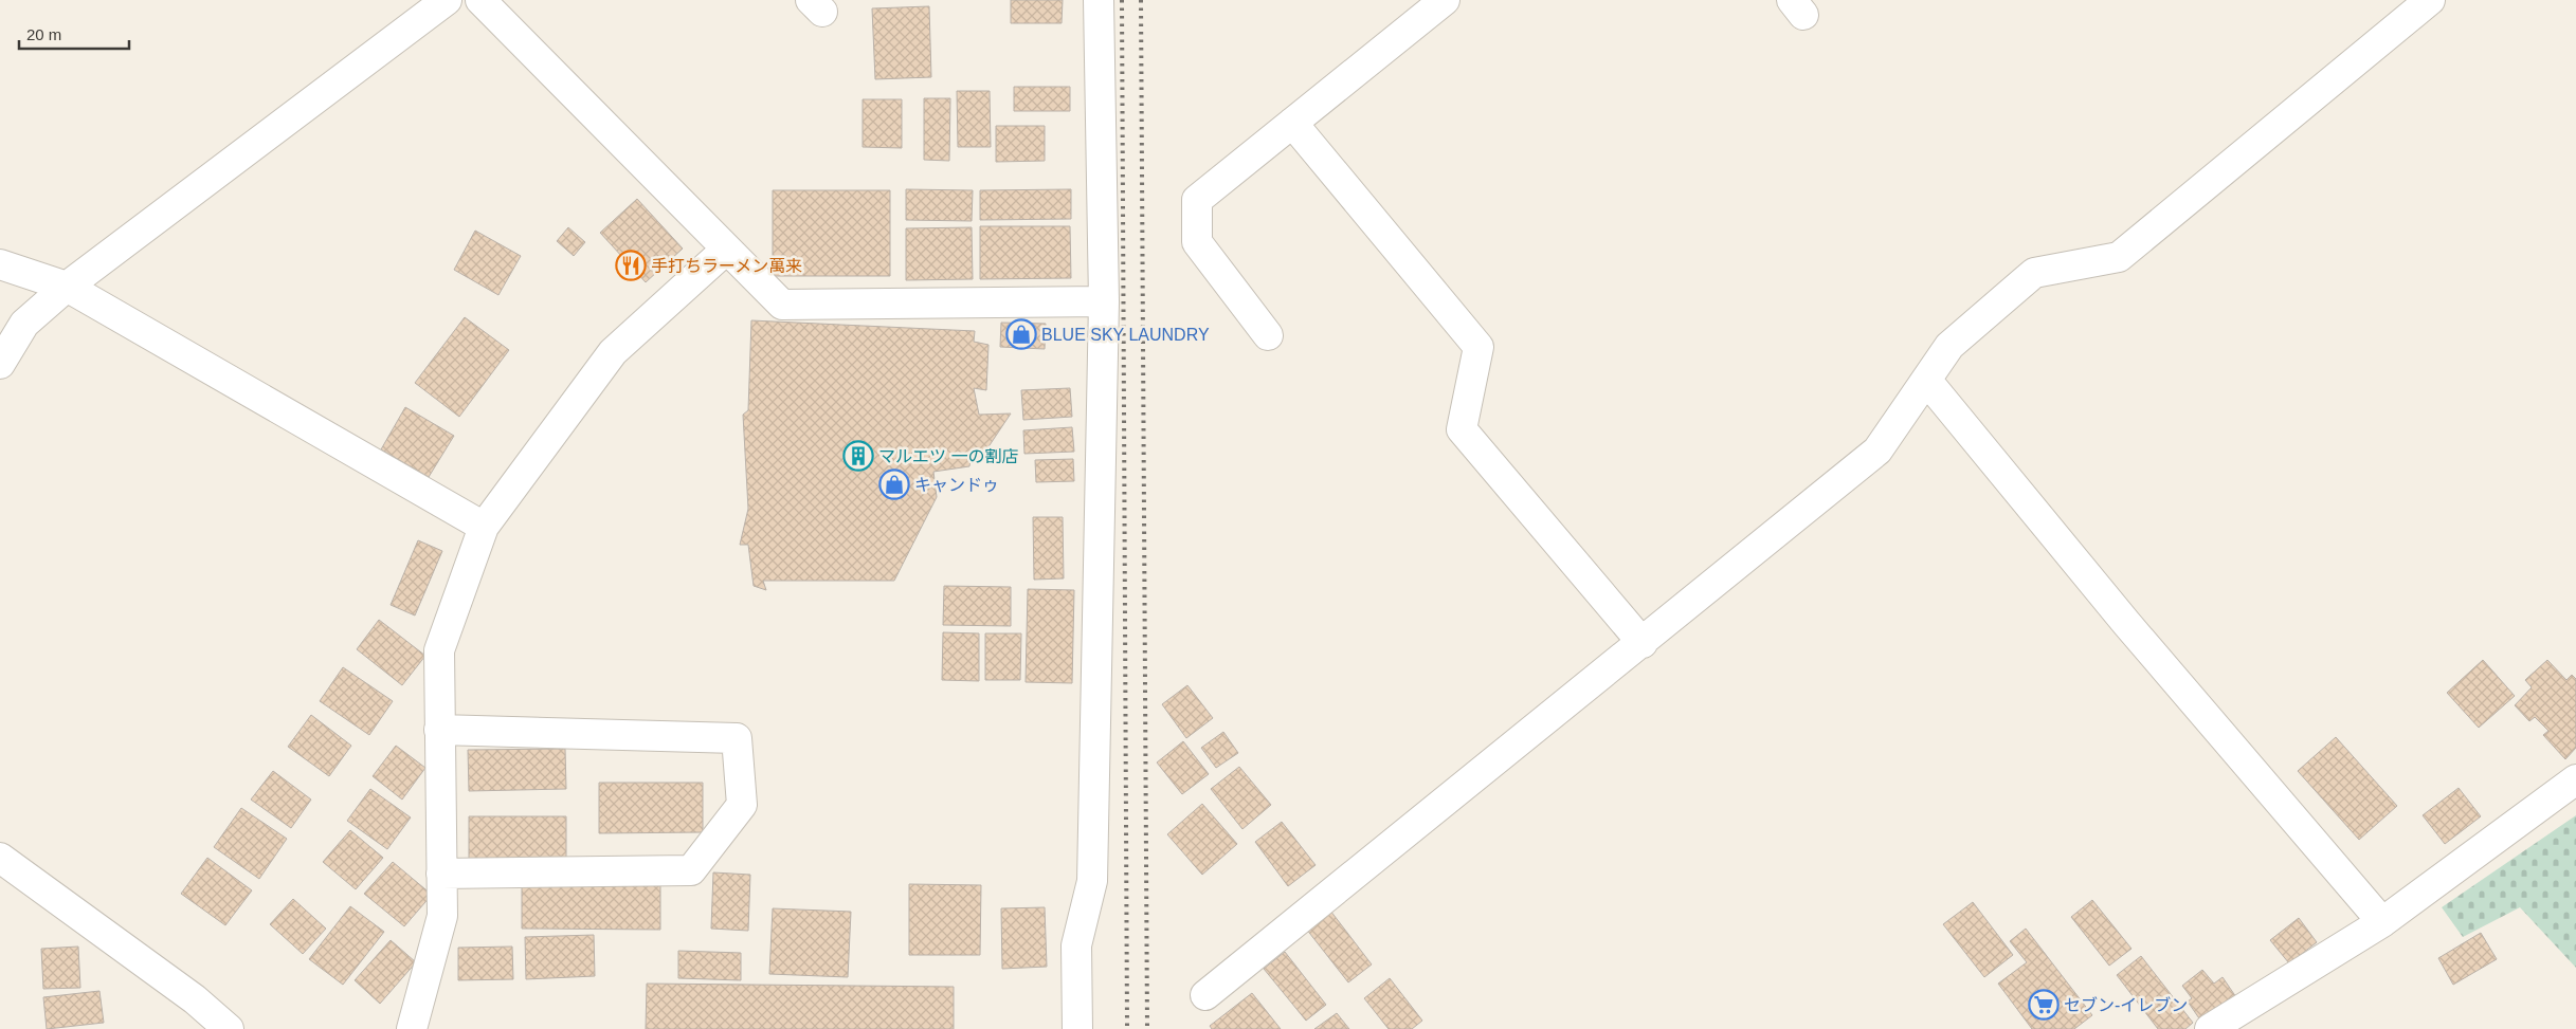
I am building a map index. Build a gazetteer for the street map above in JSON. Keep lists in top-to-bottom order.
{
  "places": {
    "restaurant": ["手打ちラーメン萬来"],
    "shop": ["BLUE SKY LAUNDRY", "キャンドゥ"],
    "building": ["マルエツ 一の割店"],
    "supermarket": ["セブン-イレブン"]
  },
  "scale_bar": "20 m"
}
